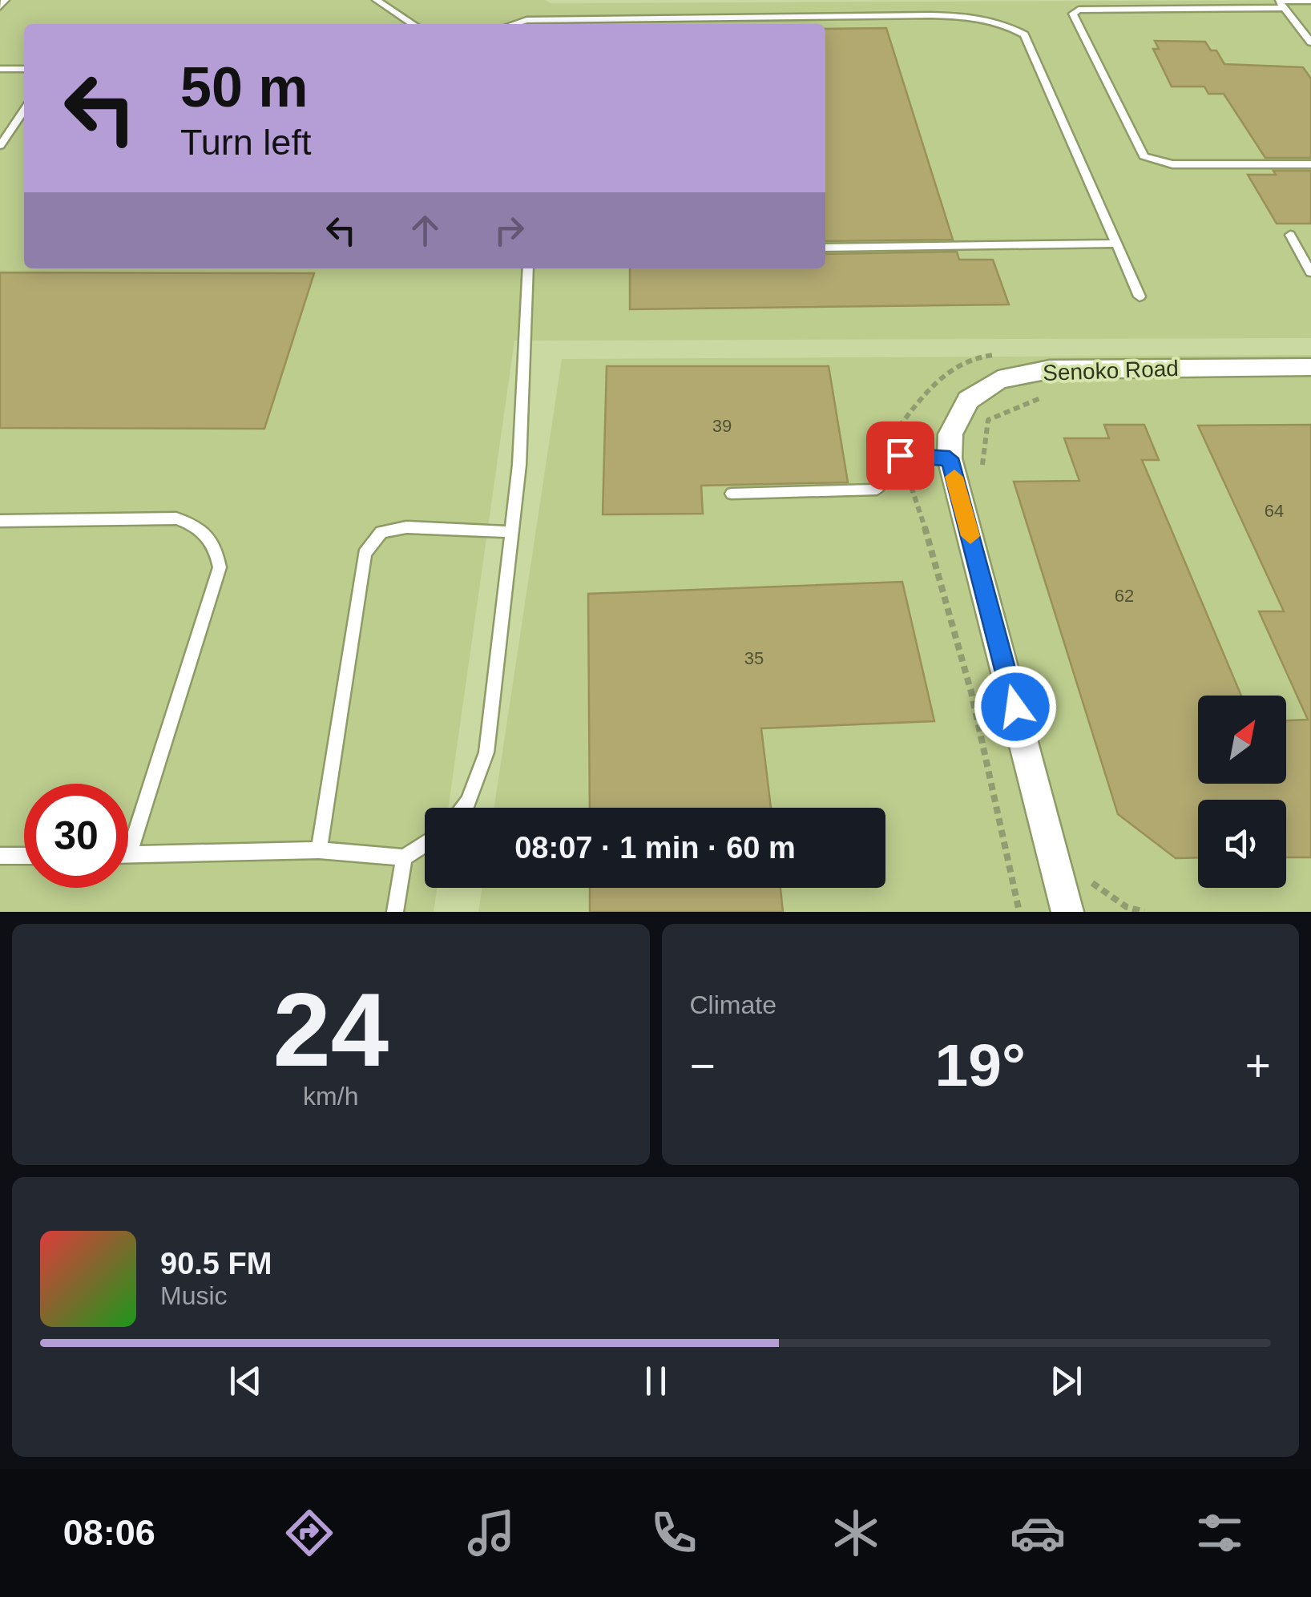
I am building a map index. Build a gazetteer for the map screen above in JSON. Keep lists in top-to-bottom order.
{
  "streets": {
    "street": ["Senoko Road"]
  },
  "house_numbers": [
    "39",
    "64",
    "62",
    "35"
  ],
  "north": "top right",
  "page": {
    "turn": ["50 m", "Turn left"],
    "limit": "30",
    "trip": "08:07 · 1 min · 60 m",
    "tile": [
      ["24", "km/h"],
      "Climate"
    ],
    "heat": ["−", "19°", "+"],
    "song": ["90.5 FM", "Music"],
    "tabs": "08:06"
  }
}
